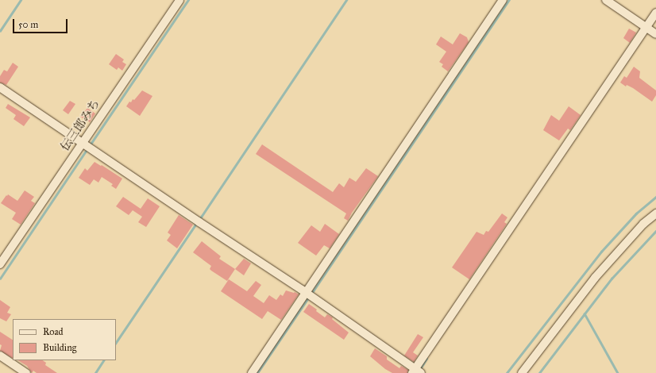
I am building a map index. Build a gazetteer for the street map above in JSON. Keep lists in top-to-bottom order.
{
  "streets": {
    "street": ["伝三郎みち"]
  },
  "legend": ["Road", "Building"],
  "scale_bar": "50 m"
}
